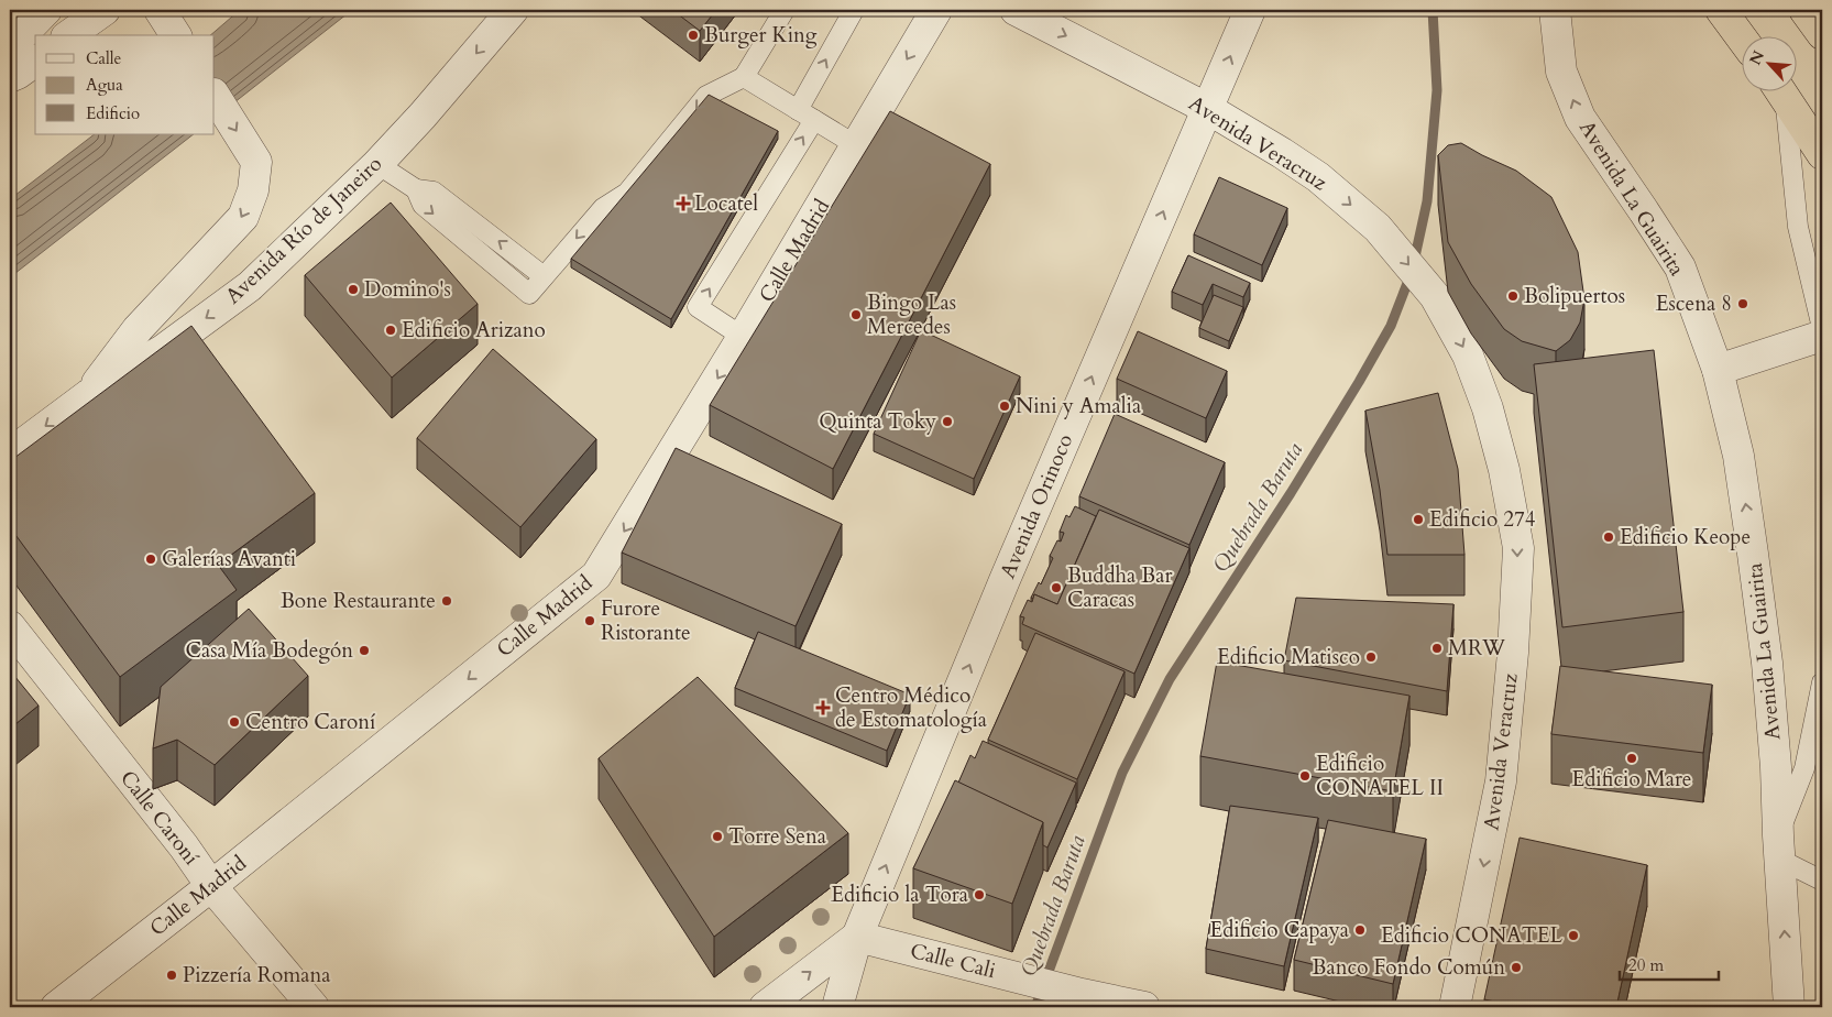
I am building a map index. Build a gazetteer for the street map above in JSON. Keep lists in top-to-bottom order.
{
  "streets": {
    "street": [
      "Avenida Veracruz",
      "Avenida La Guairita",
      "Avenida Río de Janeiro",
      "Calle Madrid",
      "Avenida Orinoco",
      "Calle Caroní",
      "Calle Cali"
    ]
  },
  "crossings": [
    ["Avenida Veracruz", "Avenida Orinoco"],
    ["Calle Madrid", "Calle Caroní"],
    ["Avenida Orinoco", "Calle Cali"]
  ],
  "one_way": [
    "Avenida Veracruz",
    "Avenida La Guairita",
    "Avenida Río de Janeiro",
    "Calle Madrid",
    "Avenida Orinoco"
  ],
  "water": ["Quebrada Baruta"],
  "places": {
    "other": [
      "Burger King",
      "Domino's",
      "Bolipuertos",
      "Escena 8",
      "Bingo Las Mercedes",
      "Edificio Arizano",
      "Nini y Amalia",
      "Quinta Toky",
      "Edificio 274",
      "Edificio Keope",
      "Galerías Avanti",
      "Buddha Bar Caracas",
      "Bone Restaurante",
      "Furore Ristorante",
      "MRW",
      "Casa Mía Bodegón",
      "Edificio Matisco",
      "Centro Caroní",
      "Edificio Mare",
      "Edificio CONATEL II",
      "Torre Sena",
      "Edificio la Tora",
      "Edificio Capaya",
      "Edificio CONATEL",
      "Banco Fondo Común",
      "Pizzería Romana"
    ],
    "health": ["Locatel", "Centro Médico de Estomatología"]
  },
  "legend": ["Calle", "Agua", "Edificio"],
  "scale_bar": "20 m",
  "north": "top left"
}
